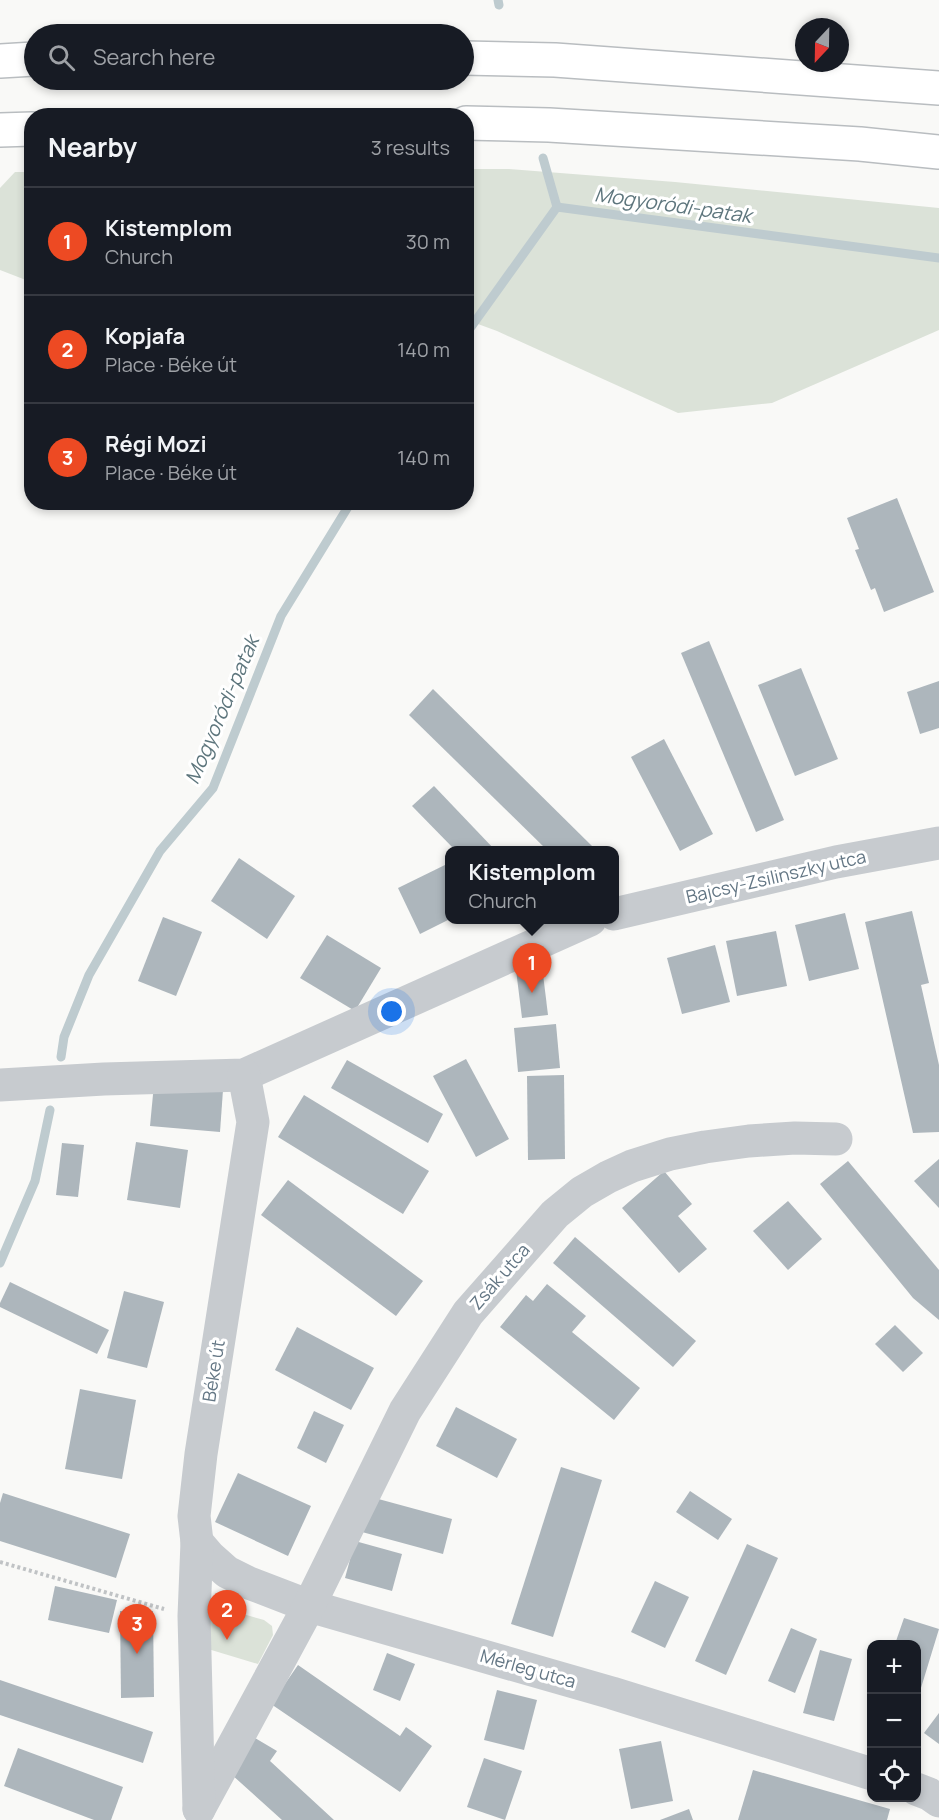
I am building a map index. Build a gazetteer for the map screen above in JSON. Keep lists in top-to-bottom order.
{
  "streets": {
    "street": [
      "Bajcsy-Zsilinszky utca",
      "Zsák utca",
      "Béke út",
      "Mérleg utca"
    ]
  },
  "crossings": [
    ["Zsák utca", "Béke út"],
    ["Zsák utca", "Mérleg utca"],
    ["Béke út", "Mérleg utca"]
  ],
  "water": ["Mogyoródi-patak"],
  "north": "bottom",
  "page": {
    "search": "Search here",
    "heading": ["Nearby", "3 results"],
    "list": [
      {
        "mark": "1",
        "name": "Kistemplom",
        "note": "Church",
        "value": "30 m"
      },
      {
        "mark": "2",
        "name": "Kopjafa",
        "note": "Place · Béke út",
        "value": "140 m"
      },
      {
        "mark": "3",
        "name": "Régi Mozi",
        "note": "Place · Béke út",
        "value": "140 m"
      }
    ],
    "popup": ["Kistemplom", "Church"],
    "pins": ["1", "2", "3"],
    "map_buttons": ["+", "−"]
  }
}
